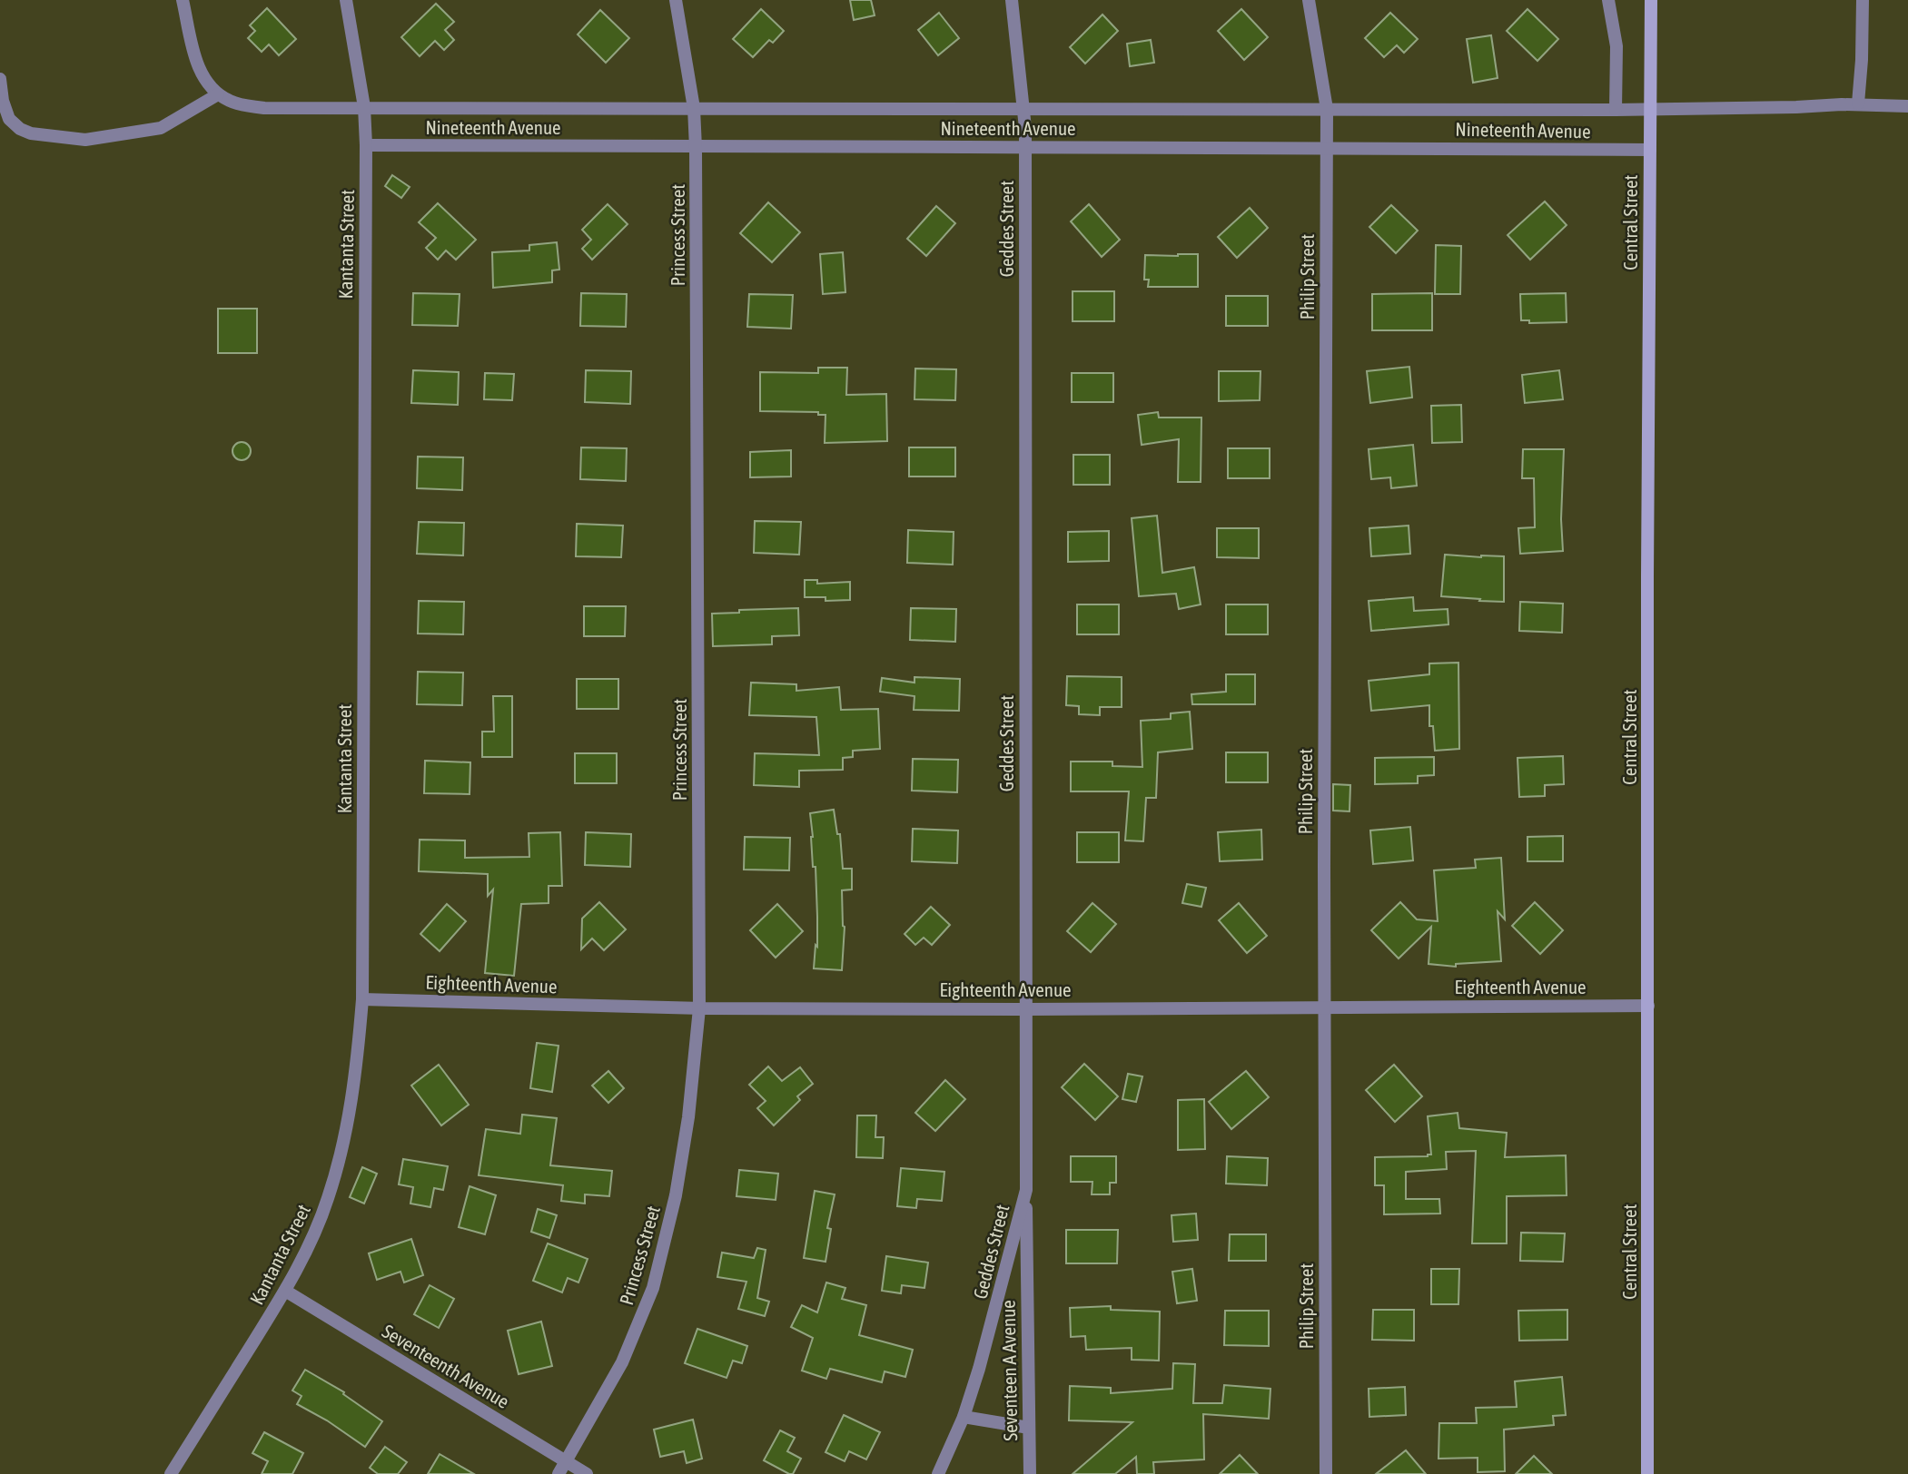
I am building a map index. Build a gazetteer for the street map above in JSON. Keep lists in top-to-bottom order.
{
  "streets": {
    "main road": ["Central Street"],
    "street": [
      "Nineteenth Avenue",
      "Geddes Street",
      "Princess Street",
      "Kantanta Street",
      "Philip Street",
      "Eighteenth Avenue",
      "Seventeenth Avenue",
      "Seventeen A Avenue"
    ]
  },
  "crossings": [
    ["Nineteenth Avenue", "Central Street"],
    ["Nineteenth Avenue", "Geddes Street"],
    ["Nineteenth Avenue", "Princess Street"],
    ["Nineteenth Avenue", "Kantanta Street"],
    ["Nineteenth Avenue", "Philip Street"],
    ["Central Street", "Eighteenth Avenue"],
    ["Geddes Street", "Eighteenth Avenue"],
    ["Geddes Street", "Seventeen A Avenue"],
    ["Princess Street", "Eighteenth Avenue"],
    ["Princess Street", "Seventeenth Avenue"],
    ["Kantanta Street", "Eighteenth Avenue"],
    ["Kantanta Street", "Seventeenth Avenue"],
    ["Philip Street", "Eighteenth Avenue"]
  ]
}
